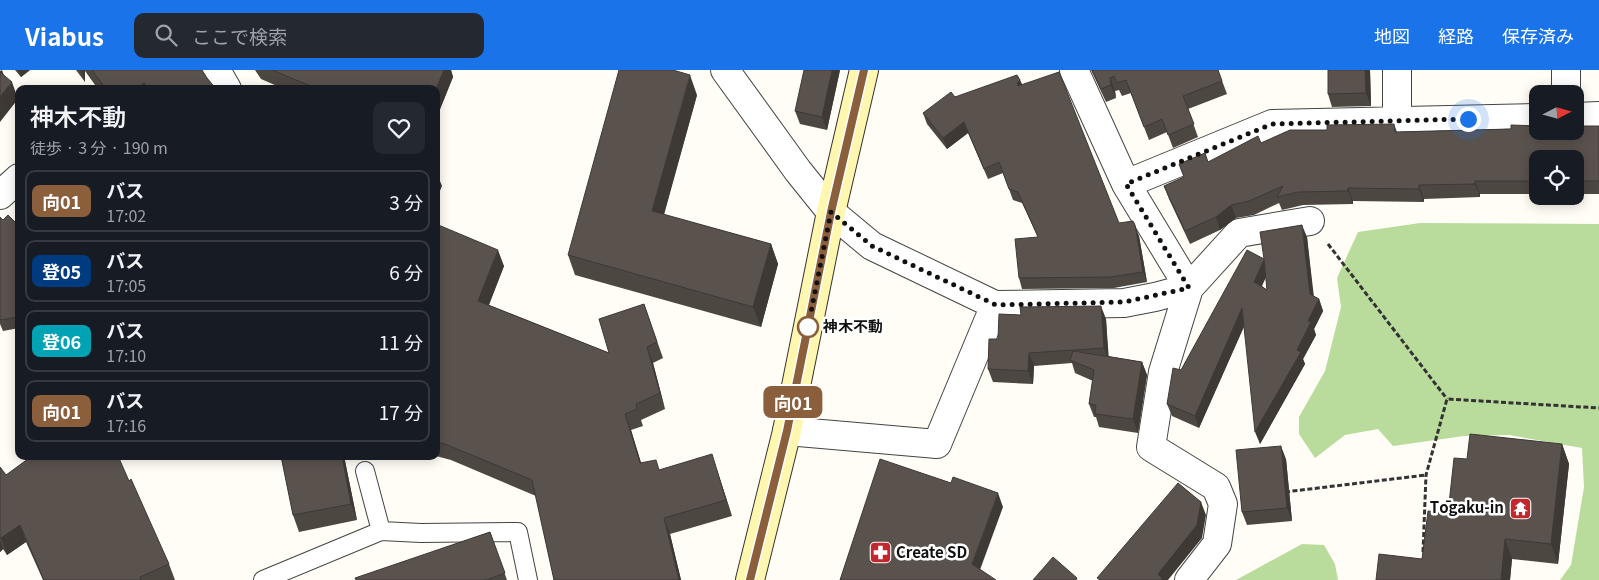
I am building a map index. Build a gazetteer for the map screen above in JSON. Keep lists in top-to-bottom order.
{
  "places": {
    "other": ["神木不動"],
    "temple": ["Tо̄gaku-in"],
    "pharmacy": ["Create SD"]
  },
  "lines": ["bus line 向01"],
  "north": "right",
  "page": {
    "header": "Viabus",
    "search": "ここで検索",
    "nav": ["地図", "経路", "保存済み"],
    "on_map": "向01",
    "heading": ["神木不動", "徒歩 · 3 分 · 190 m"],
    "list": [
      {
        "mark": "向01",
        "name": "バス",
        "note": "17:02",
        "value": "3 分"
      },
      {
        "mark": "登05",
        "name": "バス",
        "note": "17:05",
        "value": "6 分"
      },
      {
        "mark": "登06",
        "name": "バス",
        "note": "17:10",
        "value": "11 分"
      },
      {
        "mark": "向01",
        "name": "バス",
        "note": "17:16",
        "value": "17 分"
      }
    ]
  }
}
